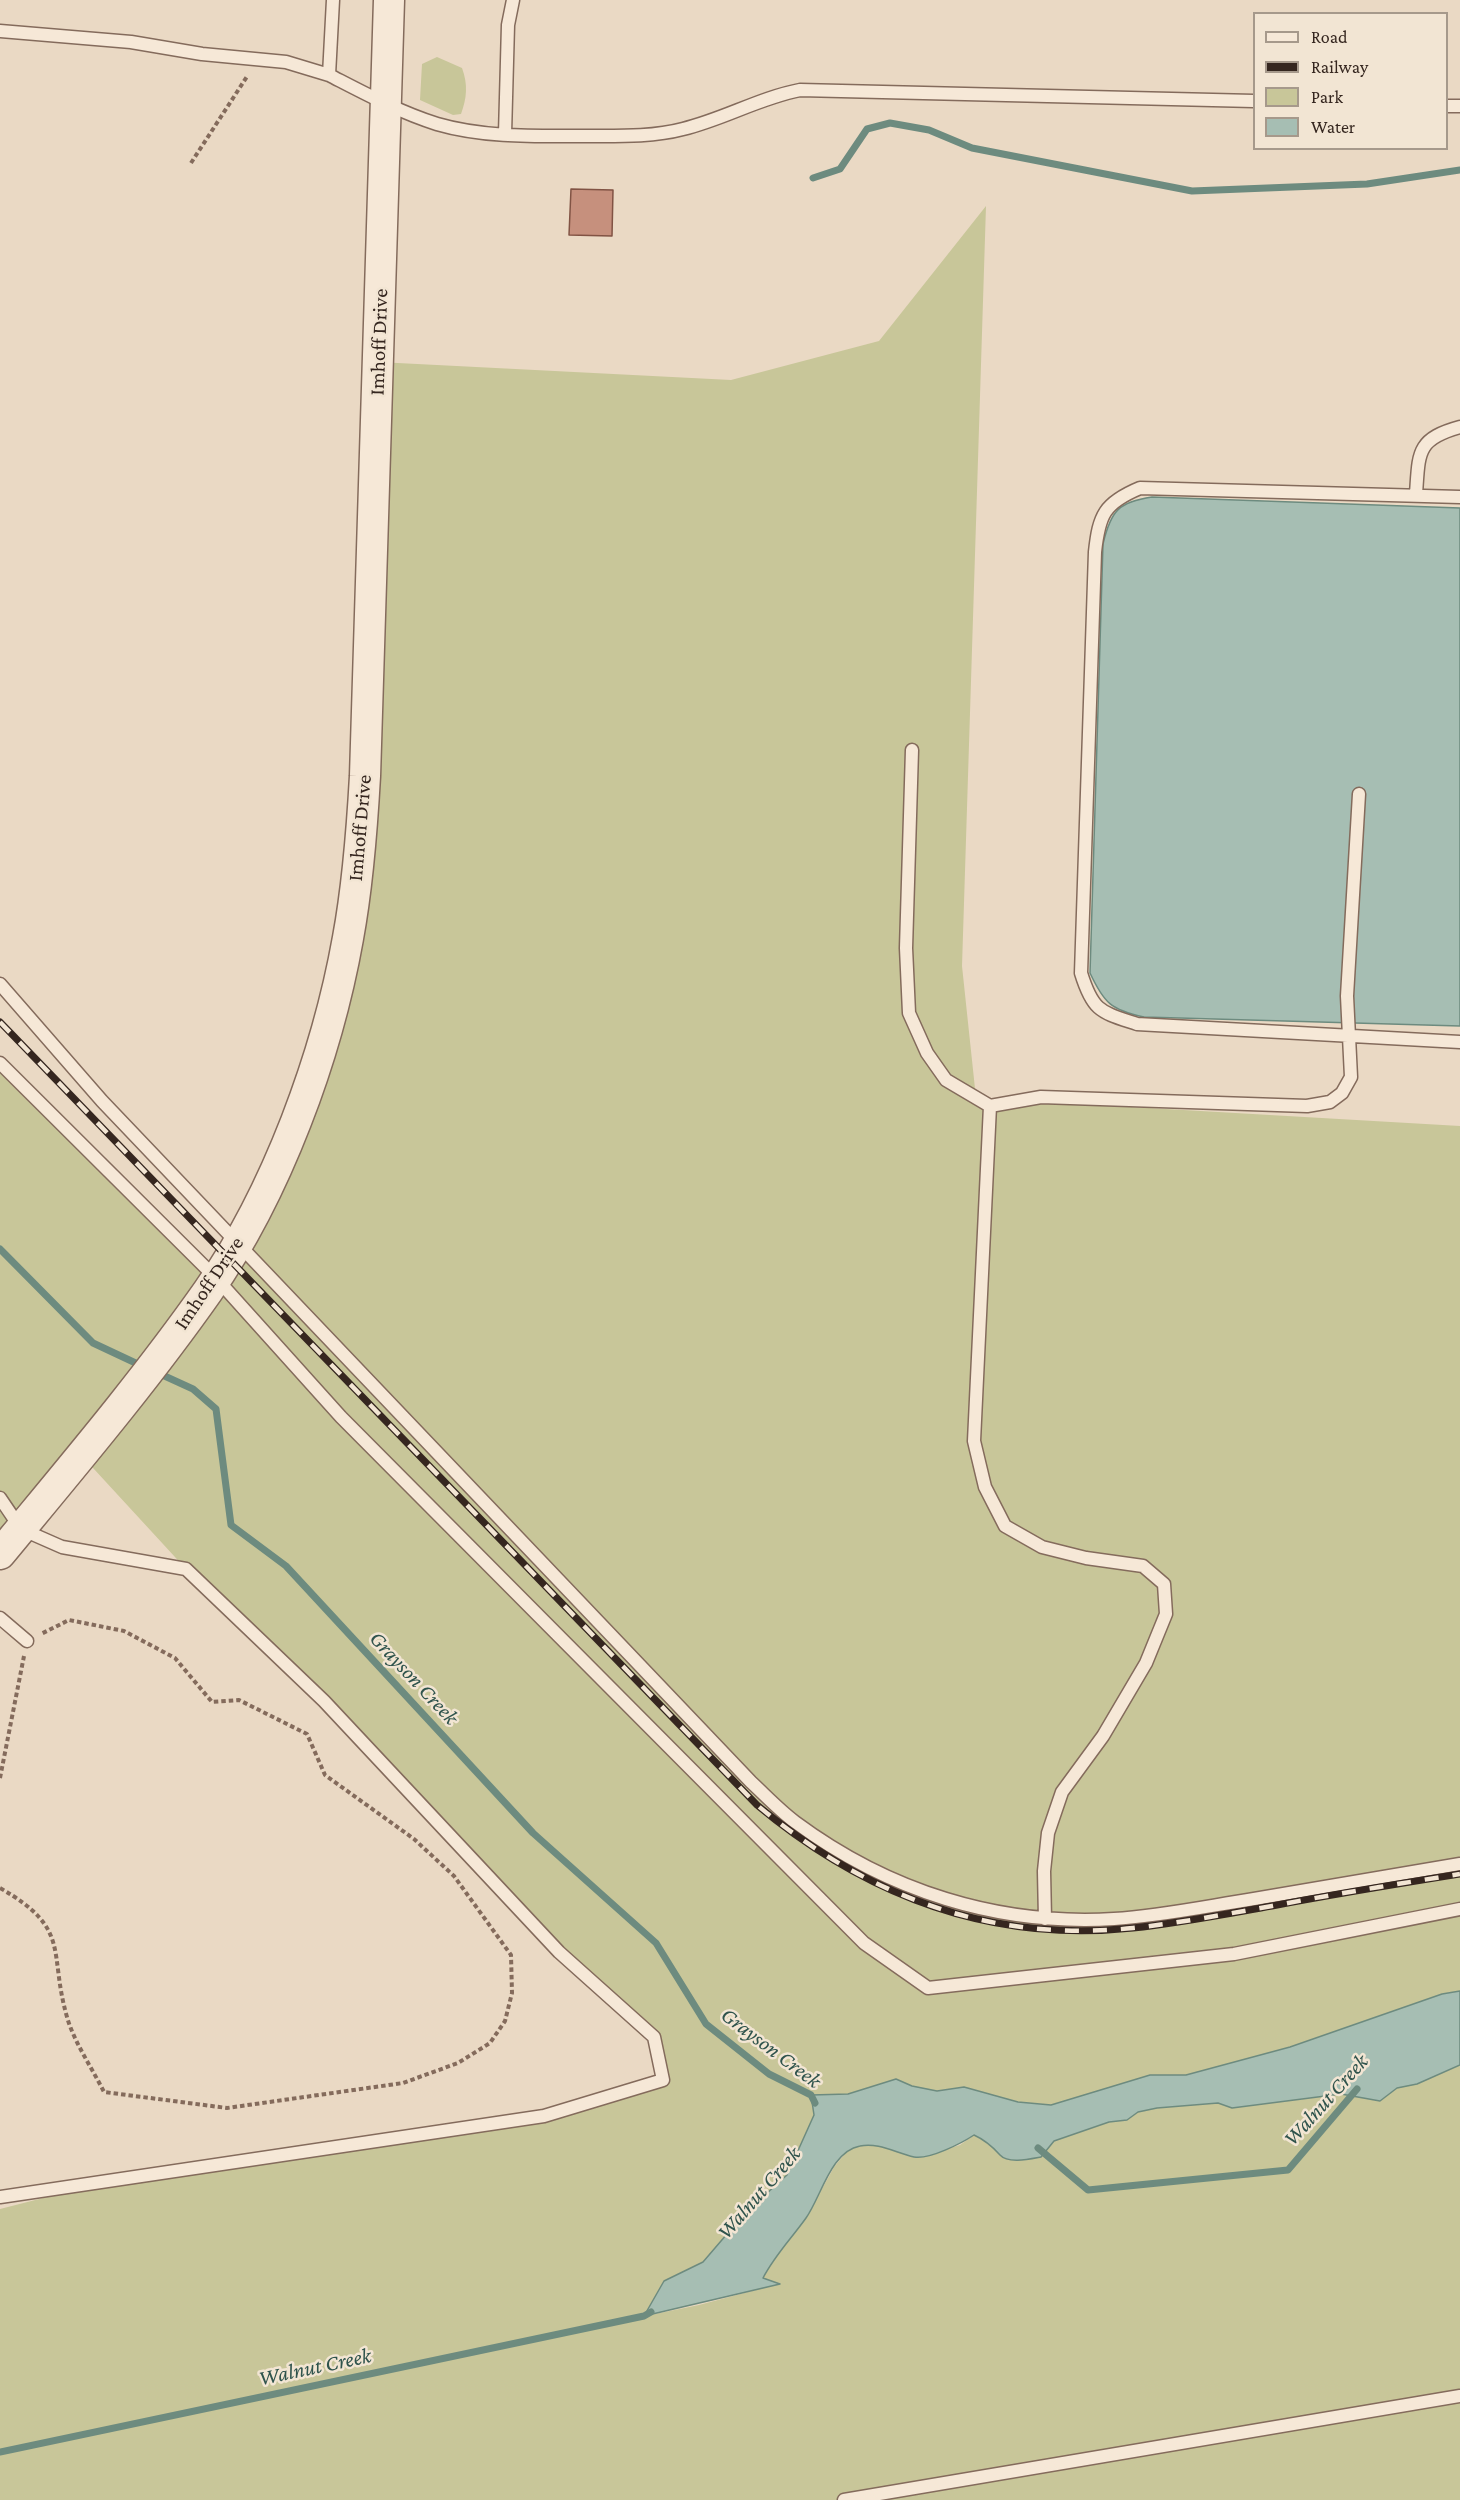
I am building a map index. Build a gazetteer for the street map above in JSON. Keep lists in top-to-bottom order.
{
  "streets": {
    "street": ["Imhoff Drive"]
  },
  "water": ["Grayson Creek", "Walnut Creek"],
  "legend": [
    "Road",
    "Railway",
    "Park",
    "Water"
  ]
}
